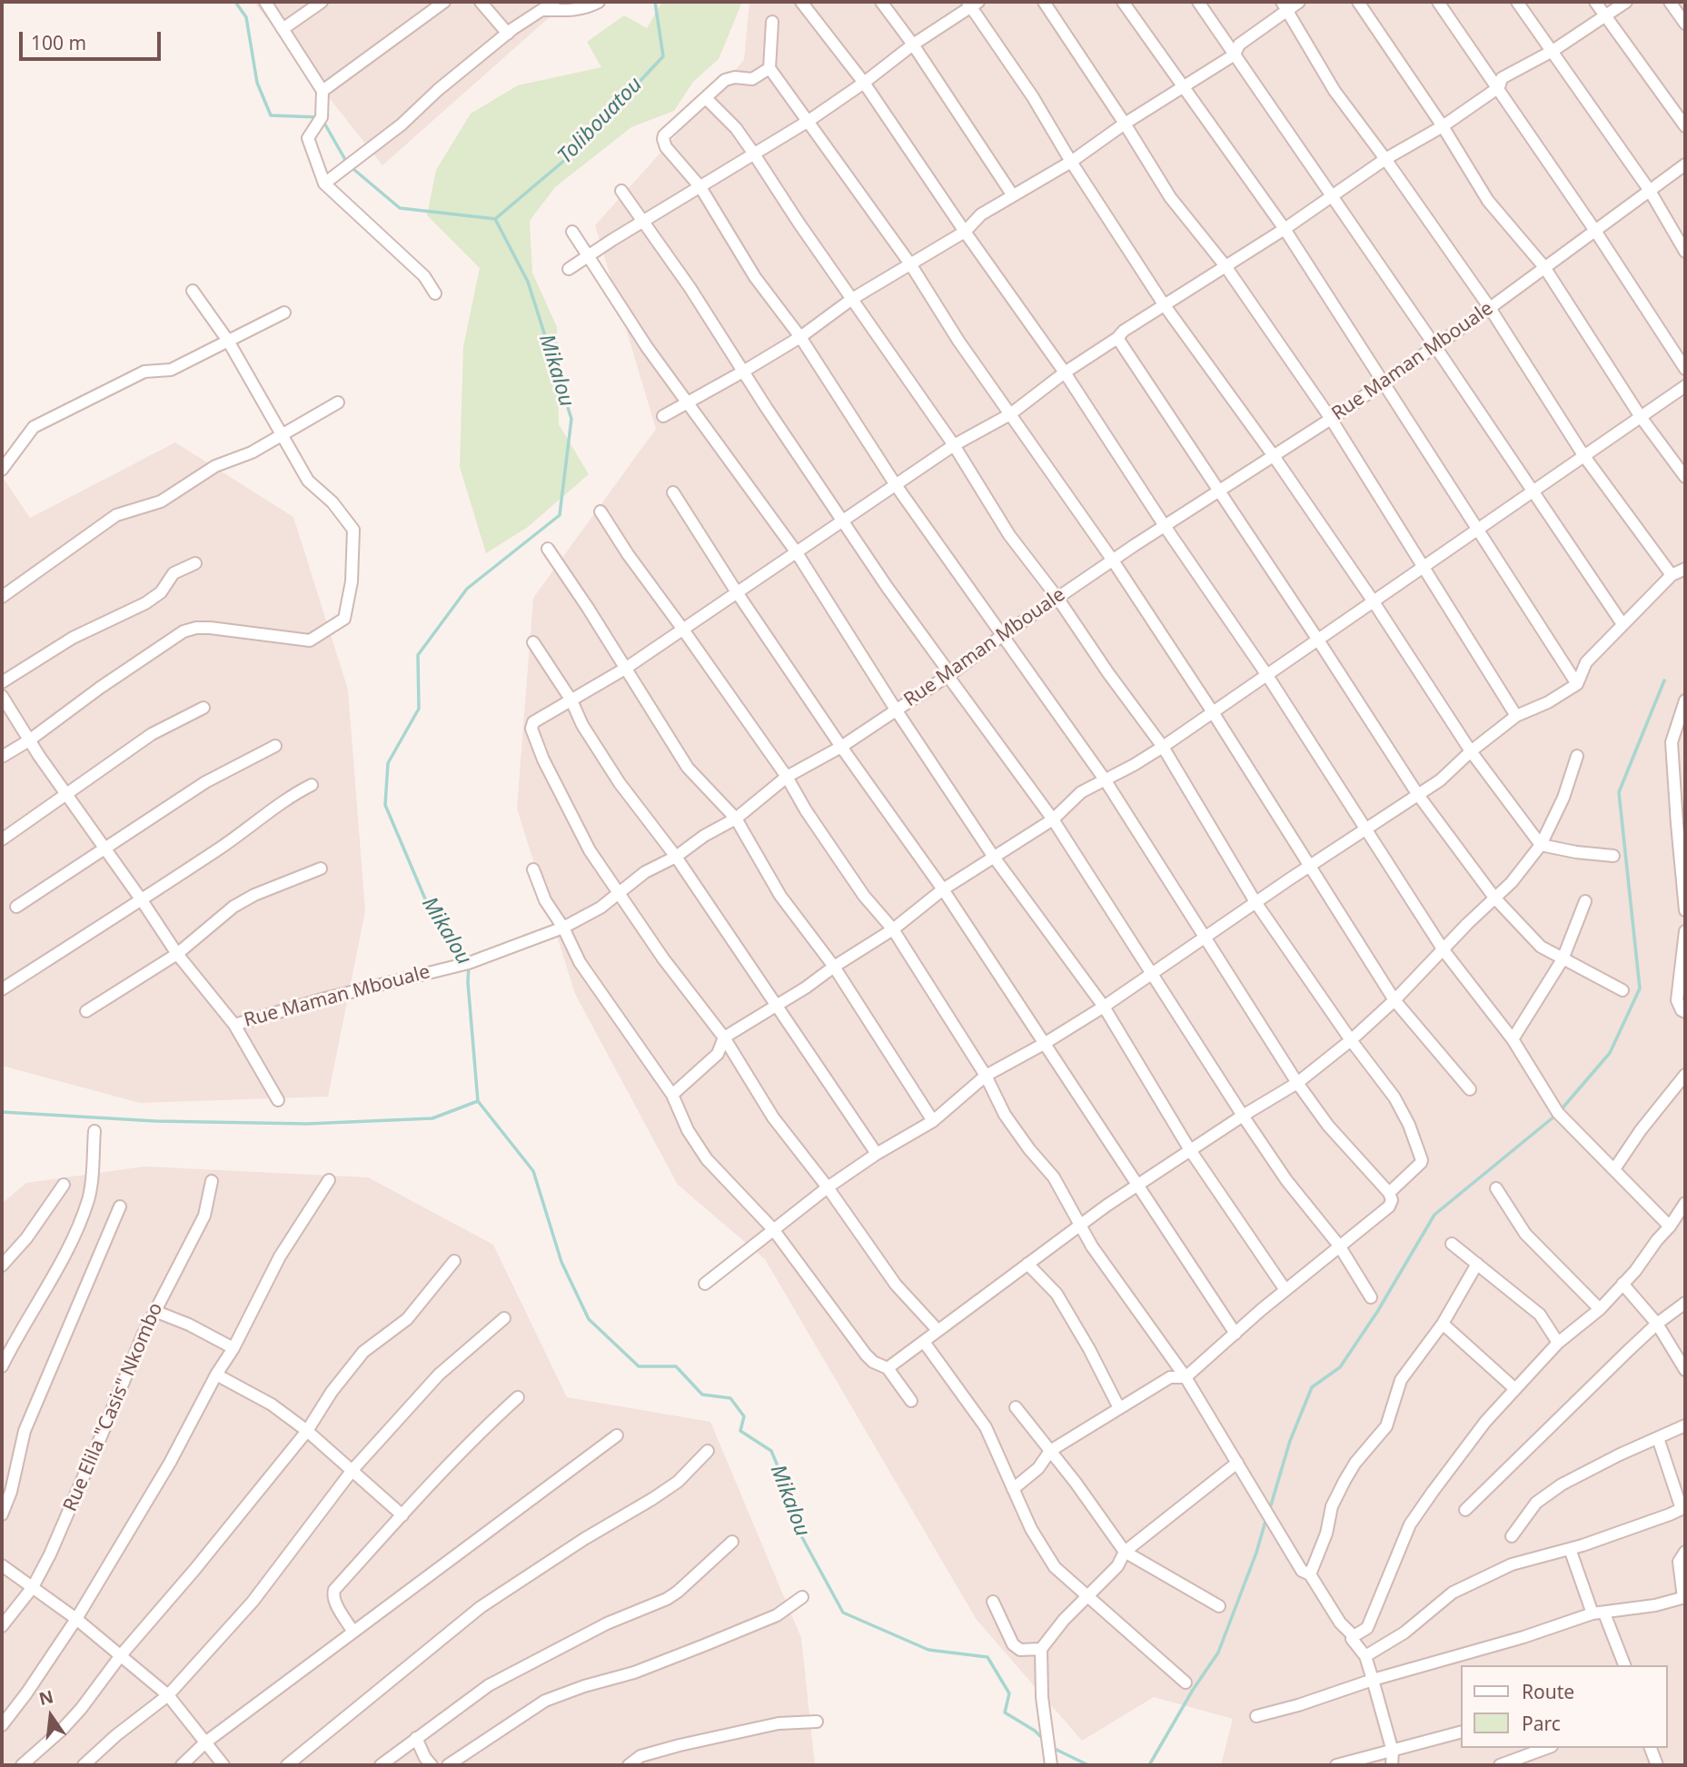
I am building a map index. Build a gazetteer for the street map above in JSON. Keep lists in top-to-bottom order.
{
  "streets": {
    "street": ["Rue Maman Mbouale", "Rue Elila \"Casis\" Nkombo"]
  },
  "water": ["Tolibouatou", "Mikalou"],
  "legend": ["Route", "Parc"],
  "scale_bar": "100 m",
  "north": "top"
}
